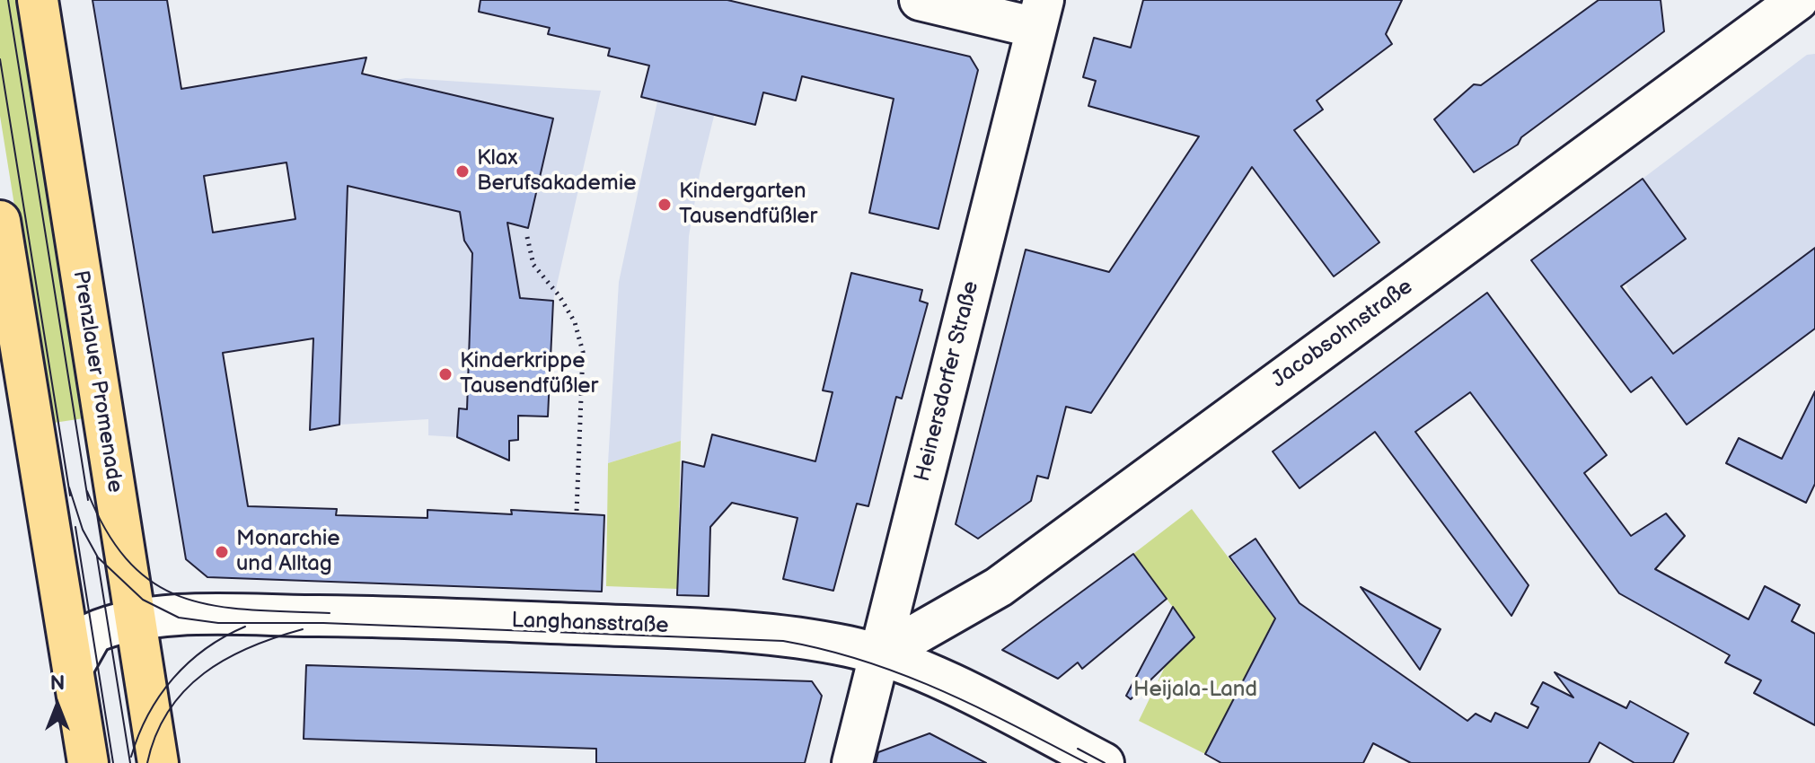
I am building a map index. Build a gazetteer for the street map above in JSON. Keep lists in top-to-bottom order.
{
  "streets": {
    "main road": ["Prenzlauer Promenade"],
    "street": ["Jacobsohnstraße", "Heinersdorfer Straße", "Langhansstraße"]
  },
  "crossings": [
    ["Jacobsohnstraße", "Heinersdorfer Straße"],
    ["Jacobsohnstraße", "Langhansstraße"],
    ["Prenzlauer Promenade", "Langhansstraße"],
    ["Heinersdorfer Straße", "Langhansstraße"]
  ],
  "parks": ["Heijala-Land"],
  "places": [
    "Klax Berufsakademie",
    "Kindergarten Tausendfüßler",
    "Kinderkrippe Tausendfüßler",
    "Monarchie und Alltag"
  ],
  "north": "top"
}
